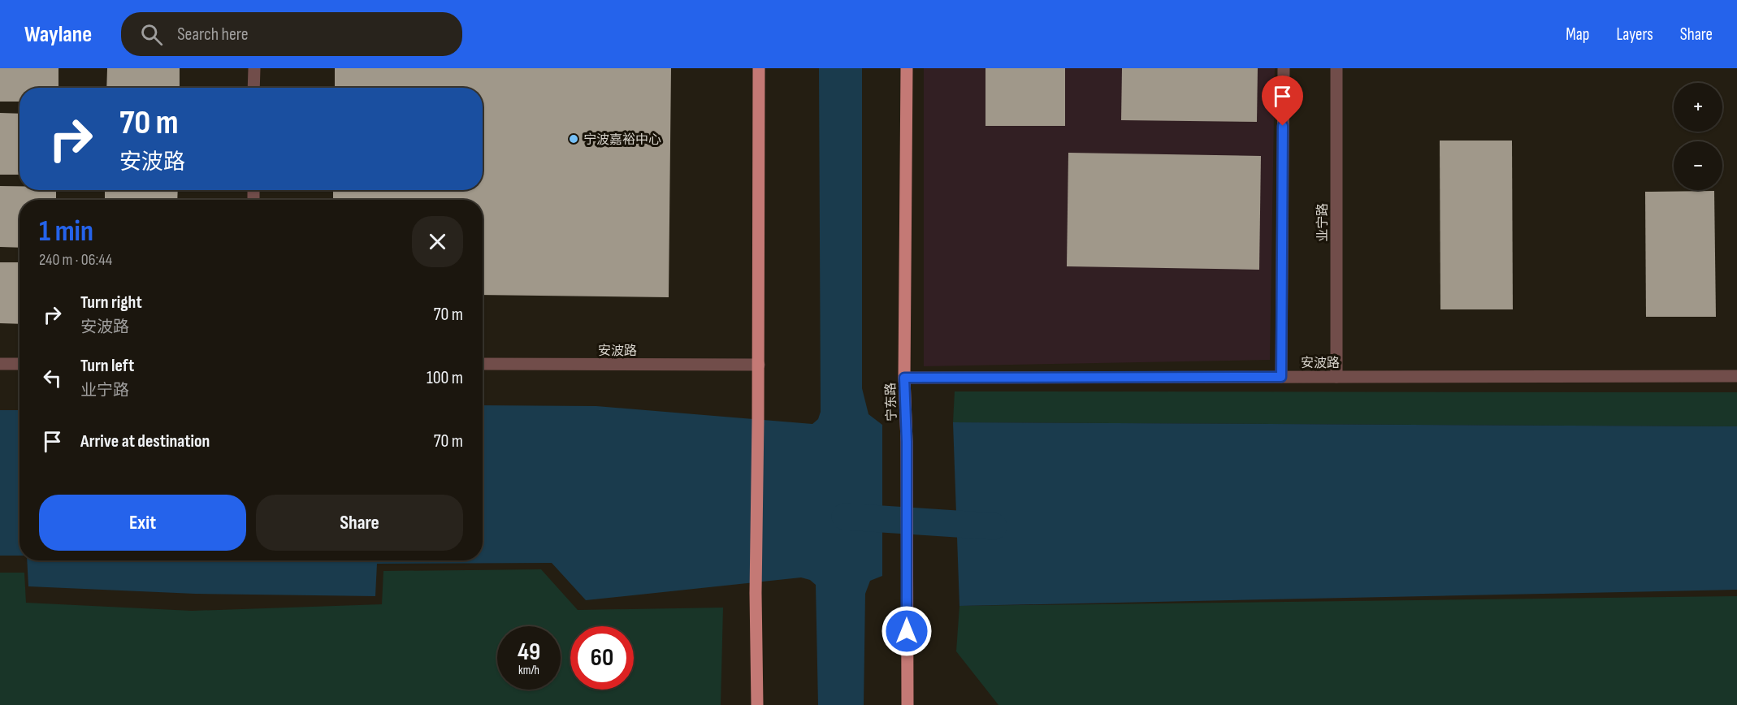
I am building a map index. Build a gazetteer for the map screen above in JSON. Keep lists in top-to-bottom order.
{
  "streets": {
    "main road": ["宁东路"],
    "street": ["业宁路", "安波路"]
  },
  "crossings": [
    ["业宁路", "安波路"],
    ["安波路", "宁东路"]
  ],
  "places": ["宁波嘉裕中心"],
  "page": {
    "header": "Waylane",
    "search": "Search here",
    "nav": ["Map", "Layers", "Share"],
    "map_buttons": ["+", "−"],
    "turn": ["70 m", "安波路"],
    "heading": ["1 min", "240 m · 06:44"],
    "list": [
      {
        "name": "Turn right",
        "note": "安波路",
        "value": "70 m"
      },
      {
        "name": "Turn left",
        "note": "业宁路",
        "value": "100 m"
      },
      {
        "name": "Arrive at destination",
        "value": "70 m"
      }
    ],
    "buttons": ["Exit", "Share"],
    "speed": "49 km/h",
    "limit": "60"
  }
}
